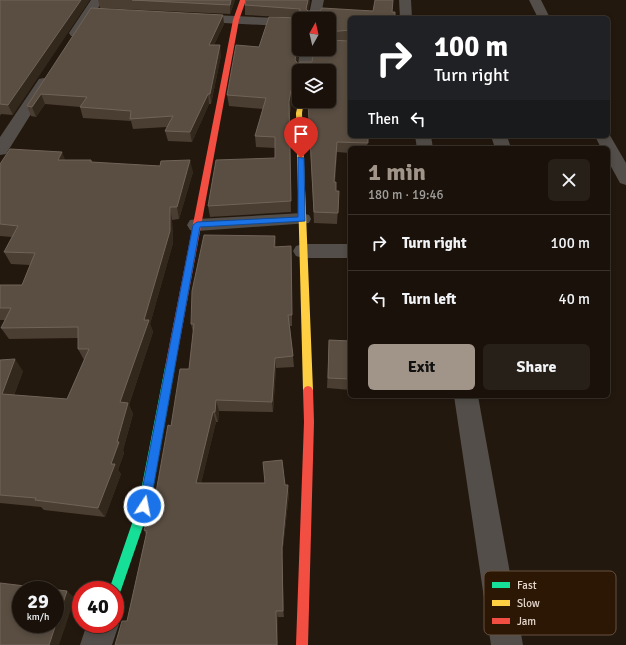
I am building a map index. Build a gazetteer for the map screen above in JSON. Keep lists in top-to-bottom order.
{
  "legend": ["Fast", "Slow", "Jam"],
  "north": "top",
  "page": {
    "turn": ["100 m", "Turn right"],
    "then": "Then",
    "heading": ["1 min", "180 m · 19:46"],
    "list": [
      {
        "name": "Turn right",
        "value": "100 m"
      },
      {
        "name": "Turn left",
        "value": "40 m"
      }
    ],
    "buttons": ["Exit", "Share"],
    "speed": "29 km/h",
    "limit": "40"
  }
}
